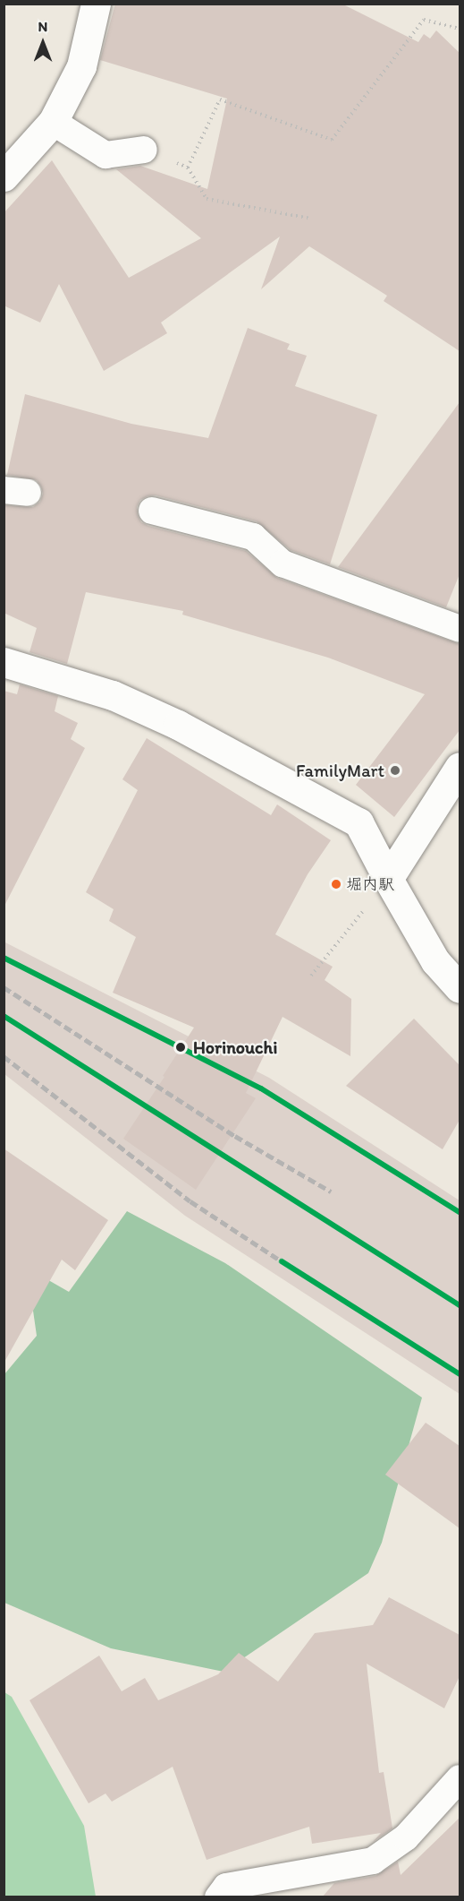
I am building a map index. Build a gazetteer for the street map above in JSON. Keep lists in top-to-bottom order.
{
  "places": ["FamilyMart", "堀内駅", "Horinouchi"],
  "north": "top"
}
